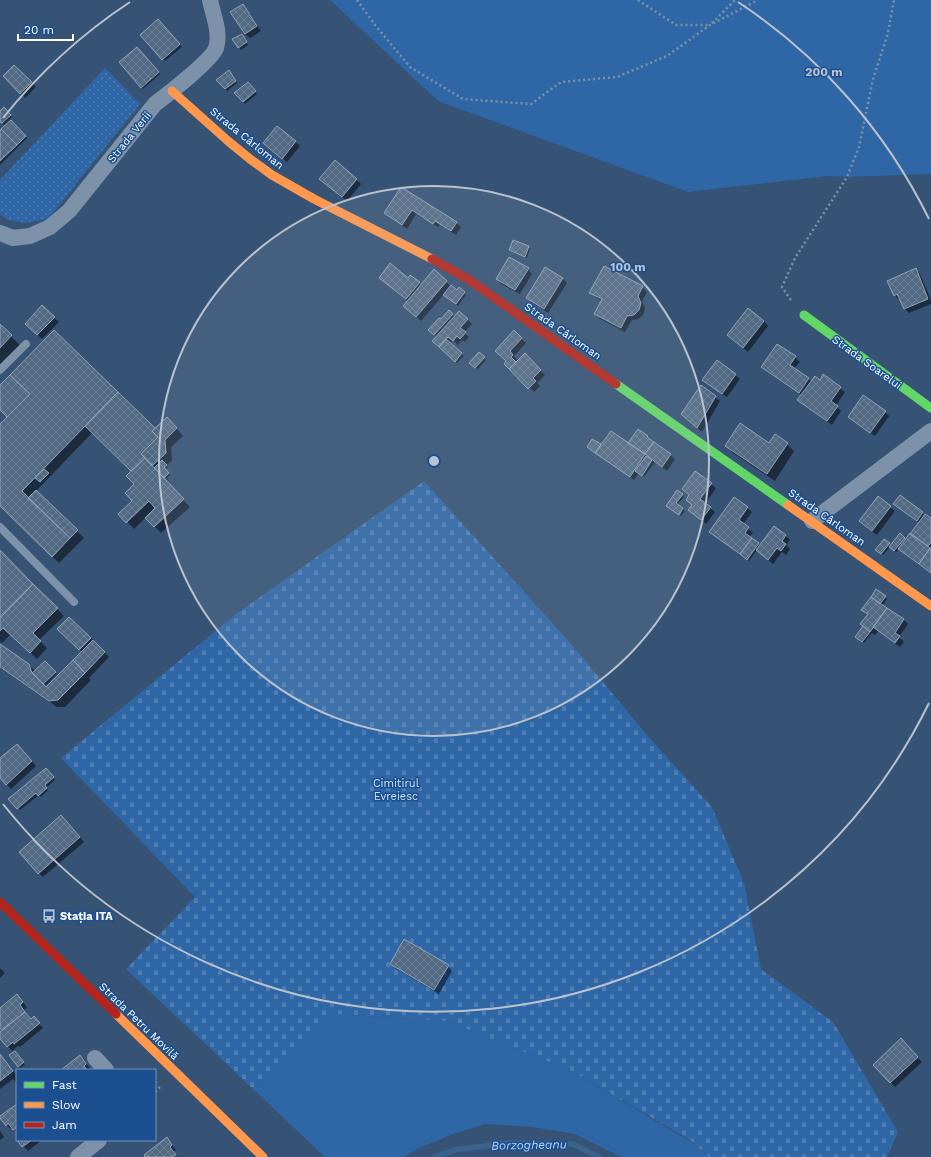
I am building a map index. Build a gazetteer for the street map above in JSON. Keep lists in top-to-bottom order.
{
  "streets": {
    "street": [
      "Strada Verii",
      "Strada Cârloman",
      "Strada Soarelui",
      "Strada Petru Movilă"
    ]
  },
  "crossings": [
    ["Strada Verii", "Strada Cârloman"]
  ],
  "water": ["Borzogheanu"],
  "parks": ["Cimitirul Evreiesc"],
  "places": {
    "bus stop": ["Stația ITA"]
  },
  "legend": ["Fast", "Slow", "Jam"],
  "scale_bar": "20 m",
  "rings": ["200 m", "100 m"]
}
